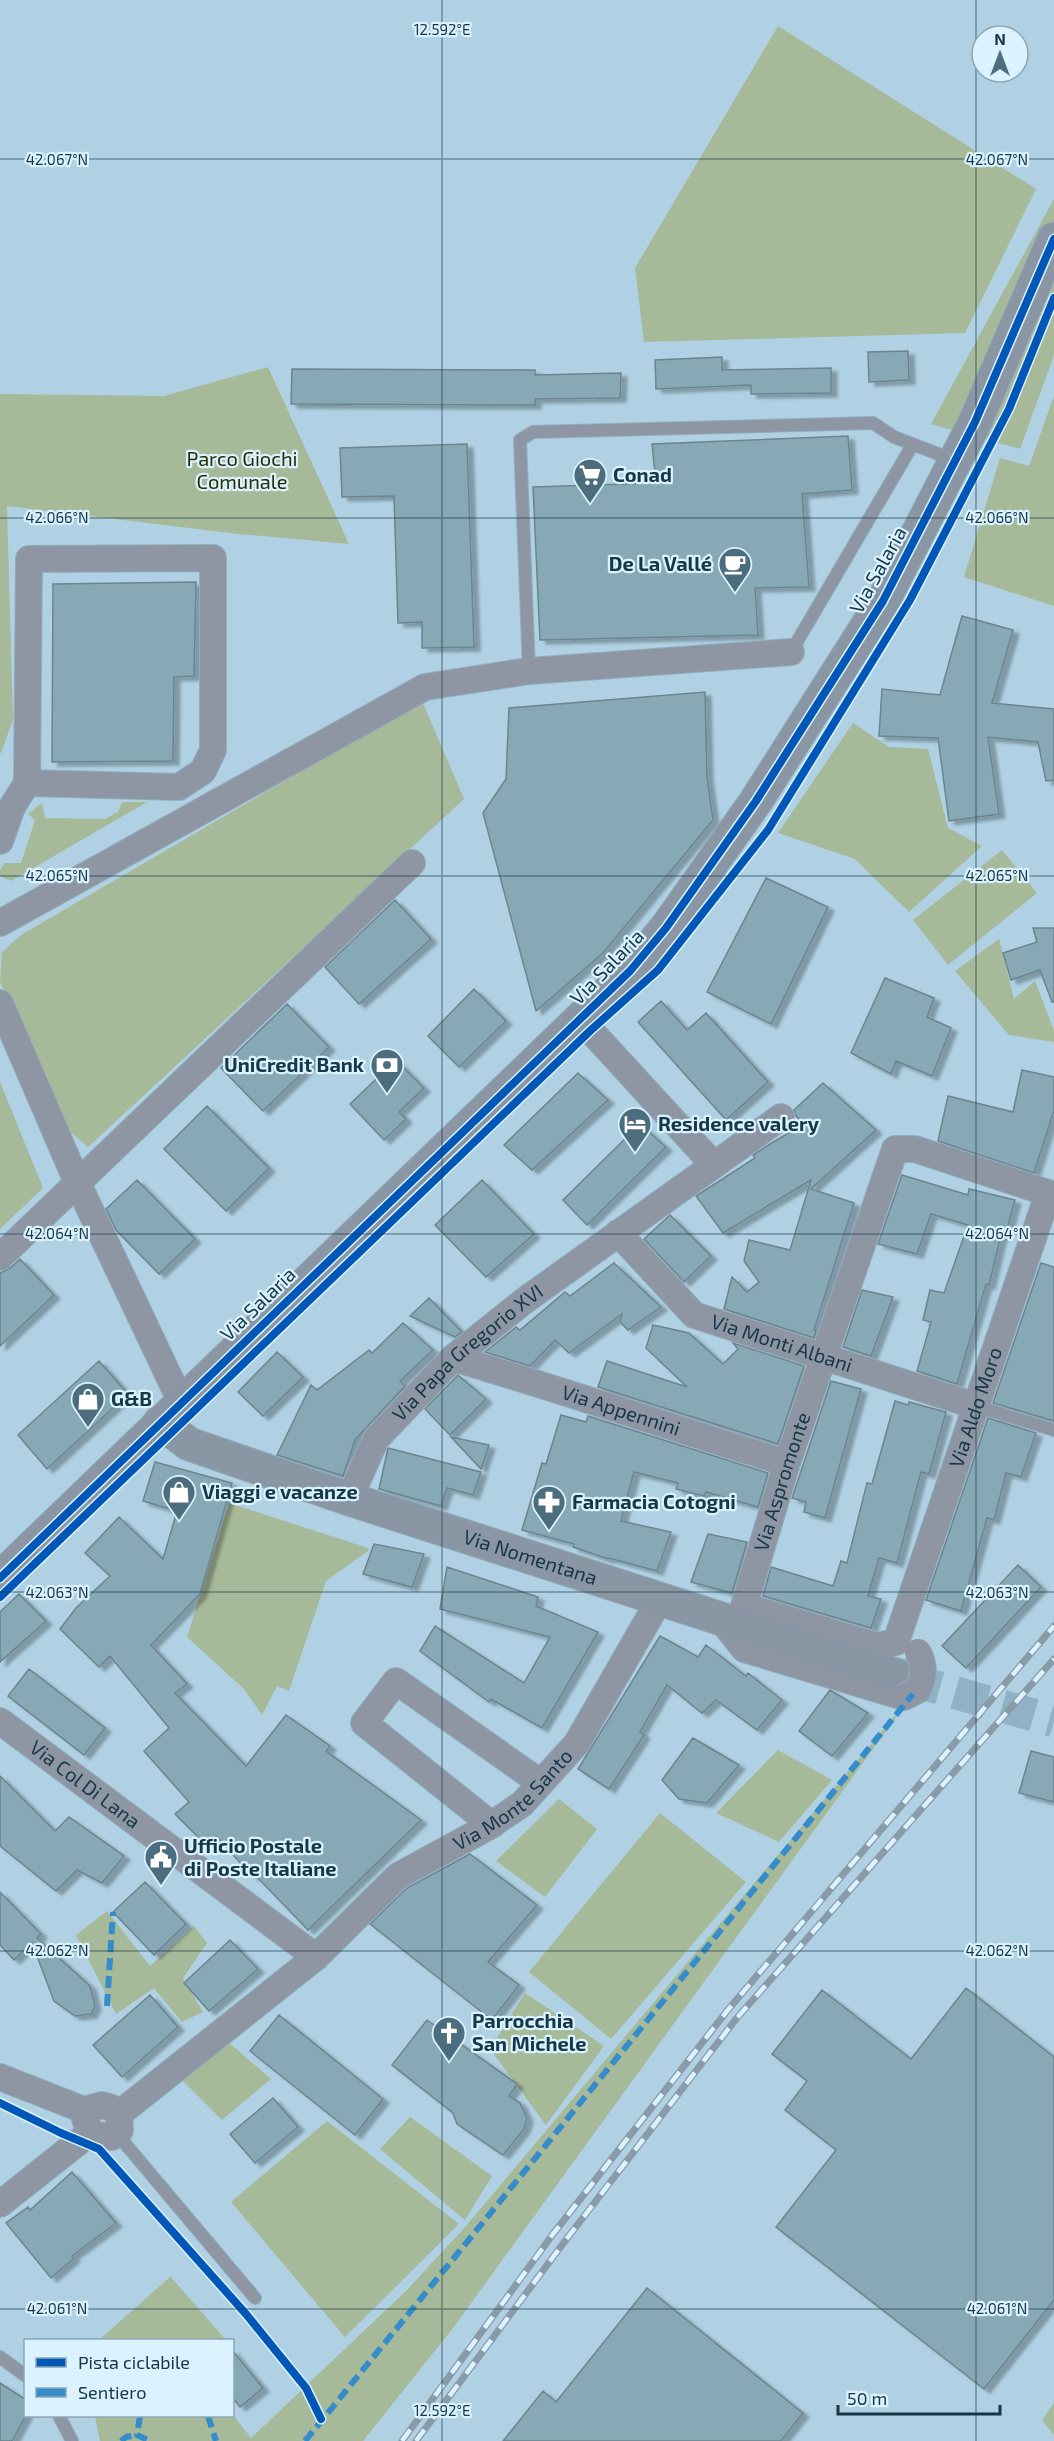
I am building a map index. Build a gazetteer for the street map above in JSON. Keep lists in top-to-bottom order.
{
  "streets": {
    "main road": ["Via Salaria", "Via Nomentana"],
    "street": [
      "Via Monti Albani",
      "Via Papa Gregorio XVI",
      "Via Aldo Moro",
      "Via Appennini",
      "Via Aspromonte",
      "Via Col Di Lana",
      "Via Monte Santo"
    ]
  },
  "crossings": [
    ["Via Salaria", "Via Nomentana"],
    ["Via Monti Albani", "Via Papa Gregorio XVI"],
    ["Via Monti Albani", "Via Aldo Moro"],
    ["Via Monti Albani", "Via Aspromonte"],
    ["Via Papa Gregorio XVI", "Via Appennini"],
    ["Via Papa Gregorio XVI", "Via Nomentana"],
    ["Via Aldo Moro", "Via Aspromonte"],
    ["Via Appennini", "Via Aspromonte"],
    ["Via Aspromonte", "Via Nomentana"],
    ["Via Nomentana", "Via Monte Santo"],
    ["Via Col Di Lana", "Via Monte Santo"]
  ],
  "parks": ["Parco Giochi Comunale"],
  "places": {
    "supermarket": ["Conad"],
    "cafe": ["De La Vallé"],
    "bank": ["UniCredit Bank"],
    "hotel": ["Residence valery"],
    "shop": ["G&B", "Viaggi e vacanze"],
    "pharmacy": ["Farmacia Cotogni"],
    "public building": ["Ufficio Postale di Poste Italiane"],
    "church": ["Parrocchia San Michele"]
  },
  "legend": ["Pista ciclabile", "Sentiero"],
  "scale_bar": "50 m",
  "north": "top",
  "coordinates": [
    "12.592°E",
    "42.067°N",
    "42.066°N",
    "42.065°N",
    "42.064°N",
    "42.063°N",
    "42.062°N",
    "42.061°N"
  ]
}
